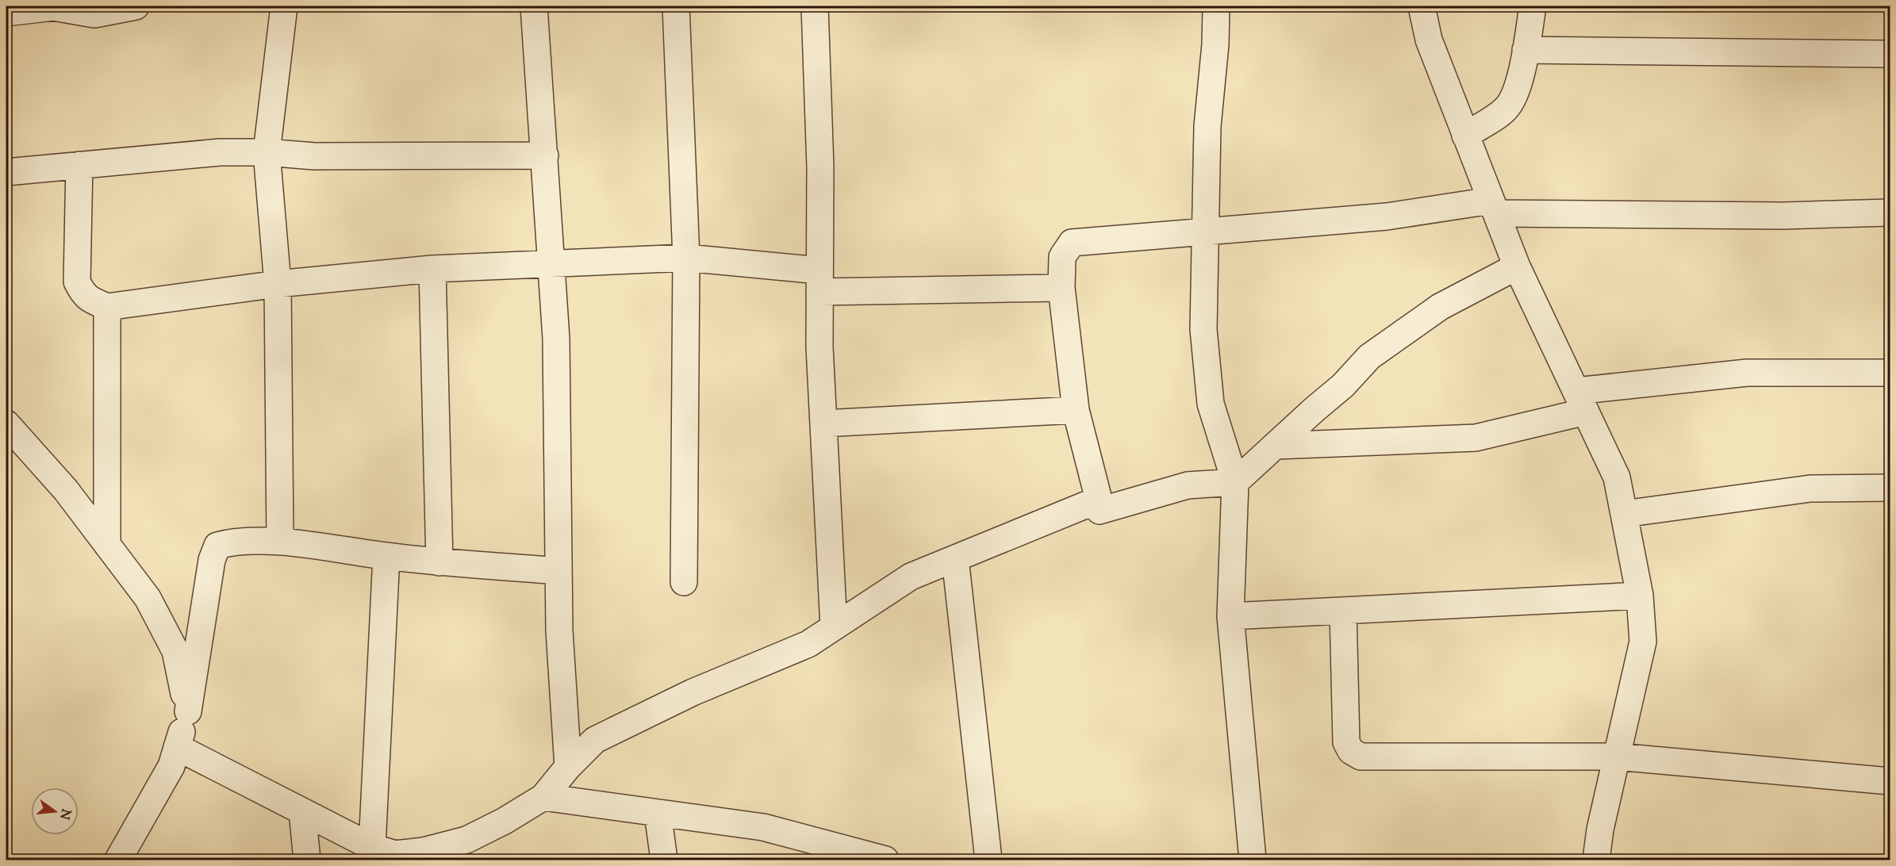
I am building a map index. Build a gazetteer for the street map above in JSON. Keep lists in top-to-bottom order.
{
  "north": "right"
}
